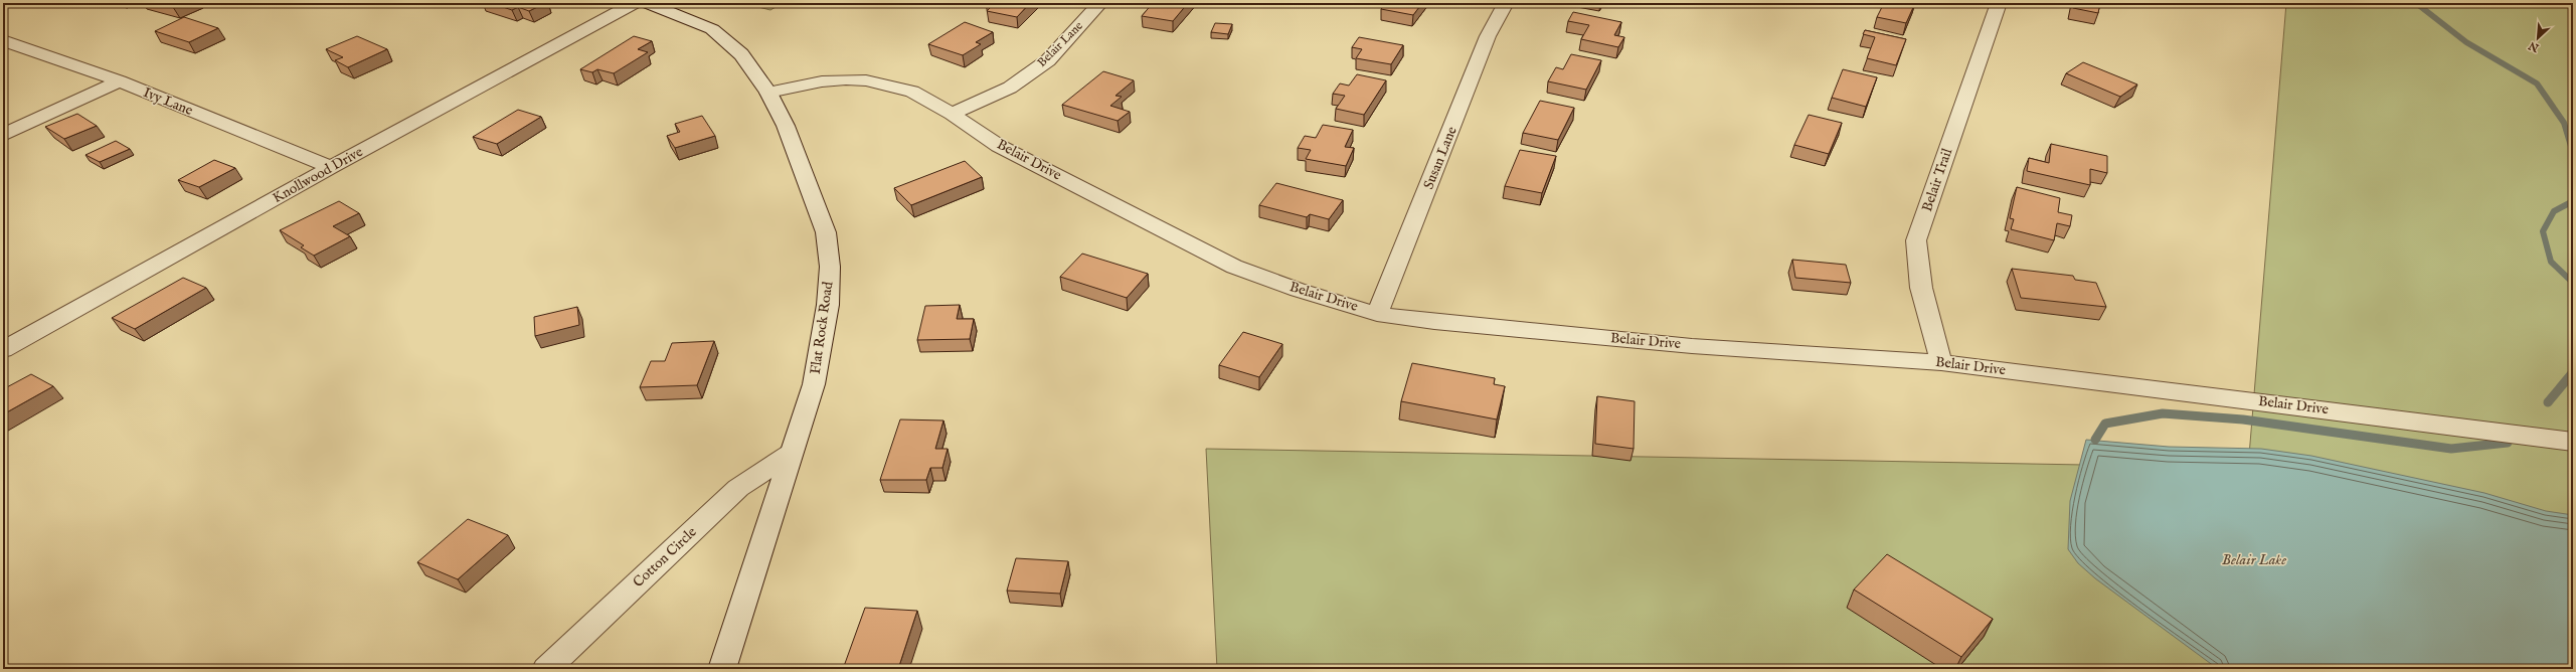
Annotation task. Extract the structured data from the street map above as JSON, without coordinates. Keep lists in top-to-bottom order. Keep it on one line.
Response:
{"streets":{"street":["Belair Lane","Ivy Lane","Susan Lane","Belair Drive","Knollwood Drive","Belair Trail","Flat Rock Road","Cotton Circle"]},"crossings":[["Belair Lane","Belair Drive"],["Ivy Lane","Knollwood Drive"],["Susan Lane","Belair Drive"],["Belair Drive","Belair Trail"],["Belair Drive","Flat Rock Road"],["Flat Rock Road","Cotton Circle"]],"water":["Belair Lake"],"north":"bottom left"}
